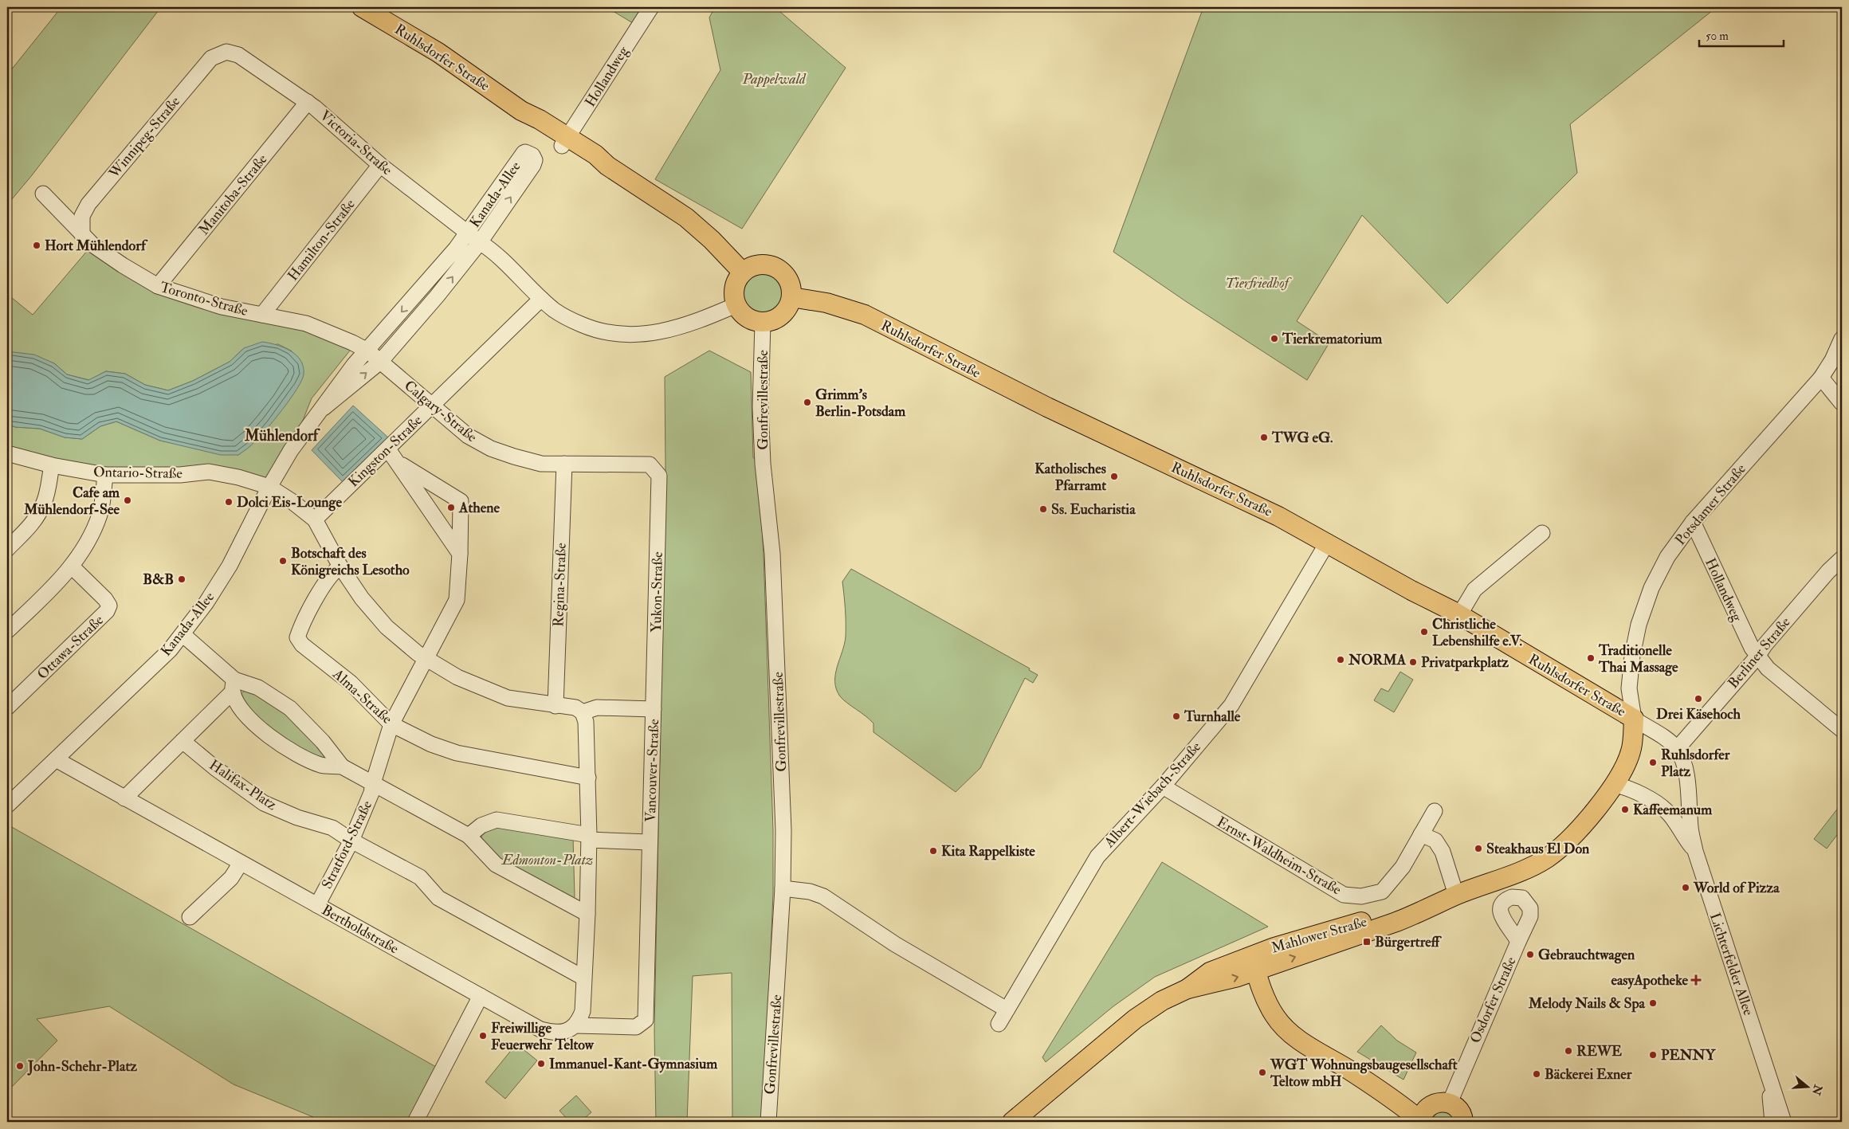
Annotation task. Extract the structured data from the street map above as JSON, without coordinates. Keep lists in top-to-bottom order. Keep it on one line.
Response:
{"streets":{"main road":["Ruhlsdorfer Straße","Mahlower Straße"],"street":["Hollandweg","Winnipeg-Straße","Victoria-Straße","Manitoba-Straße","Kanada-Allee","Hamilton-Straße","Toronto-Straße","Gonfrevillestraße","Calgary-Straße","Kingston-Straße","Ontario-Straße","Potsdamer Straße","Regina-Straße","Yukon-Straße","Ottawa-Straße","Berliner Straße","Alma-Straße","Vancouver-Straße","Halifax-Platz","Albert-Wiebach-Straße","Stratford-Straße","Ernst-Waldheim-Straße","Bertholdstraße","Lichterfelder Allee","Osdorfer Straße"]},"crossings":[["Ruhlsdorfer Straße","Hollandweg"],["Ruhlsdorfer Straße","Victoria-Straße"],["Ruhlsdorfer Straße","Gonfrevillestraße"],["Ruhlsdorfer Straße","Potsdamer Straße"],["Ruhlsdorfer Straße","Albert-Wiebach-Straße"],["Ruhlsdorfer Straße","Mahlower Straße"],["Hollandweg","Potsdamer Straße"],["Hollandweg","Berliner Straße"],["Winnipeg-Straße","Victoria-Straße"],["Winnipeg-Straße","Toronto-Straße"],["Victoria-Straße","Manitoba-Straße"],["Victoria-Straße","Kanada-Allee"],["Victoria-Straße","Hamilton-Straße"],["Victoria-Straße","Gonfrevillestraße"],["Victoria-Straße","Kingston-Straße"],["Manitoba-Straße","Toronto-Straße"],["Kanada-Allee","Toronto-Straße"],["Kanada-Allee","Calgary-Straße"],["Kanada-Allee","Ontario-Straße"],["Kanada-Allee","Bertholdstraße"],["Hamilton-Straße","Toronto-Straße"],["Toronto-Straße","Calgary-Straße"],["Calgary-Straße","Kingston-Straße"],["Calgary-Straße","Regina-Straße"],["Calgary-Straße","Yukon-Straße"],["Potsdamer Straße","Mahlower Straße"],["Yukon-Straße","Vancouver-Straße"],["Alma-Straße","Stratford-Straße"],["Vancouver-Straße","Bertholdstraße"],["Halifax-Platz","Stratford-Straße"],["Albert-Wiebach-Straße","Ernst-Waldheim-Straße"],["Stratford-Straße","Bertholdstraße"]],"districts":["Mühlendorf"],"parks":["Pappelwald","Tierfriedhof","Edmonton-Platz"],"places":{"other":["Hort Mühlendorf","Tierkrematorium","Grimm's Berlin-Potsdam","TWG eG.","Katholisches Pfarramt","Cafe am Mühlendorf-See","Dolci Eis-Lounge","Athene","Ss. Eucharistia","Botschaft des Königreichs Lesotho","B&B","Christliche Lebenshilfe e.V.","Traditionelle Thai Massage","NORMA","Privatparkplatz","Drei Käsehoch","Turnhalle","Ruhlsdorfer Platz","Kaffeemanum","Steakhaus El Don","Kita Rappelkiste","World of Pizza","Gebrauchtwagen","Melody Nails & Spa","Freiwillige Feuerwehr Teltow","REWE","PENNY","Immanuel-Kant-Gymnasium","John-Schehr-Platz","WGT Wohnungsbaugesellschaft Teltow mbH","Bäckerei Exner"],"transit":["Bürgertreff"],"health":["easyApotheke"]},"scale_bar":"50 m","north":"right"}
